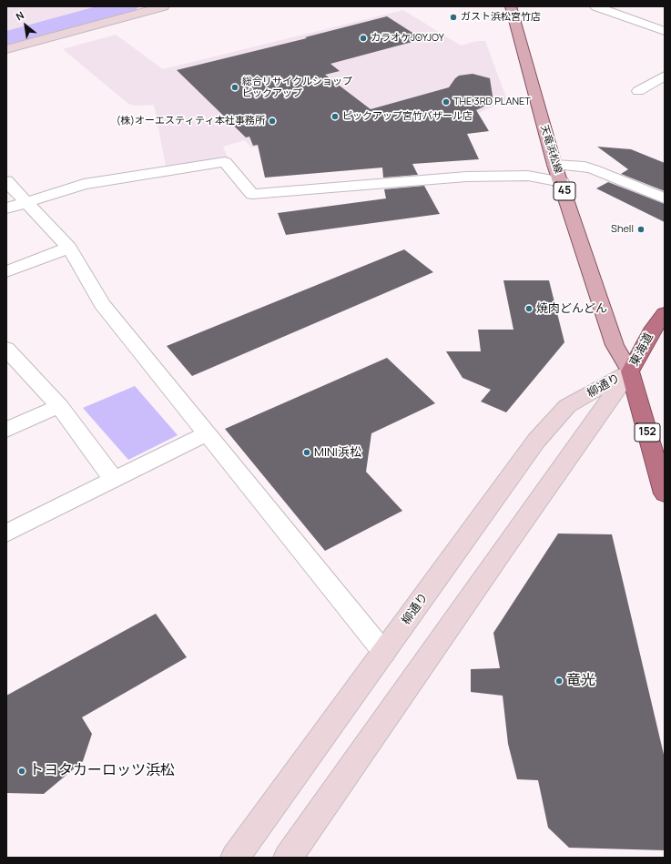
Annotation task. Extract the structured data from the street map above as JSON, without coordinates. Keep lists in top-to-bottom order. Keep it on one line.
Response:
{"streets":{"highway":["東海道","152"],"main road":["天竜浜松線","45"],"street":["柳通り"]},"crossings":[["天竜浜松線","東海道"],["天竜浜松線","柳通り"],["東海道","柳通り"]],"places":["ガスト浜松宮竹店","カラオケJOYJOY","総合リサイクルショップ ピックアップ","THE 3RD PLANET","ピックアップ宮竹バザール店","(株)オーエスティティ本社事務所","Shell","焼肉どんどん","MINI浜松","竜光","トヨタカーロッツ浜松"],"north":"top left"}
